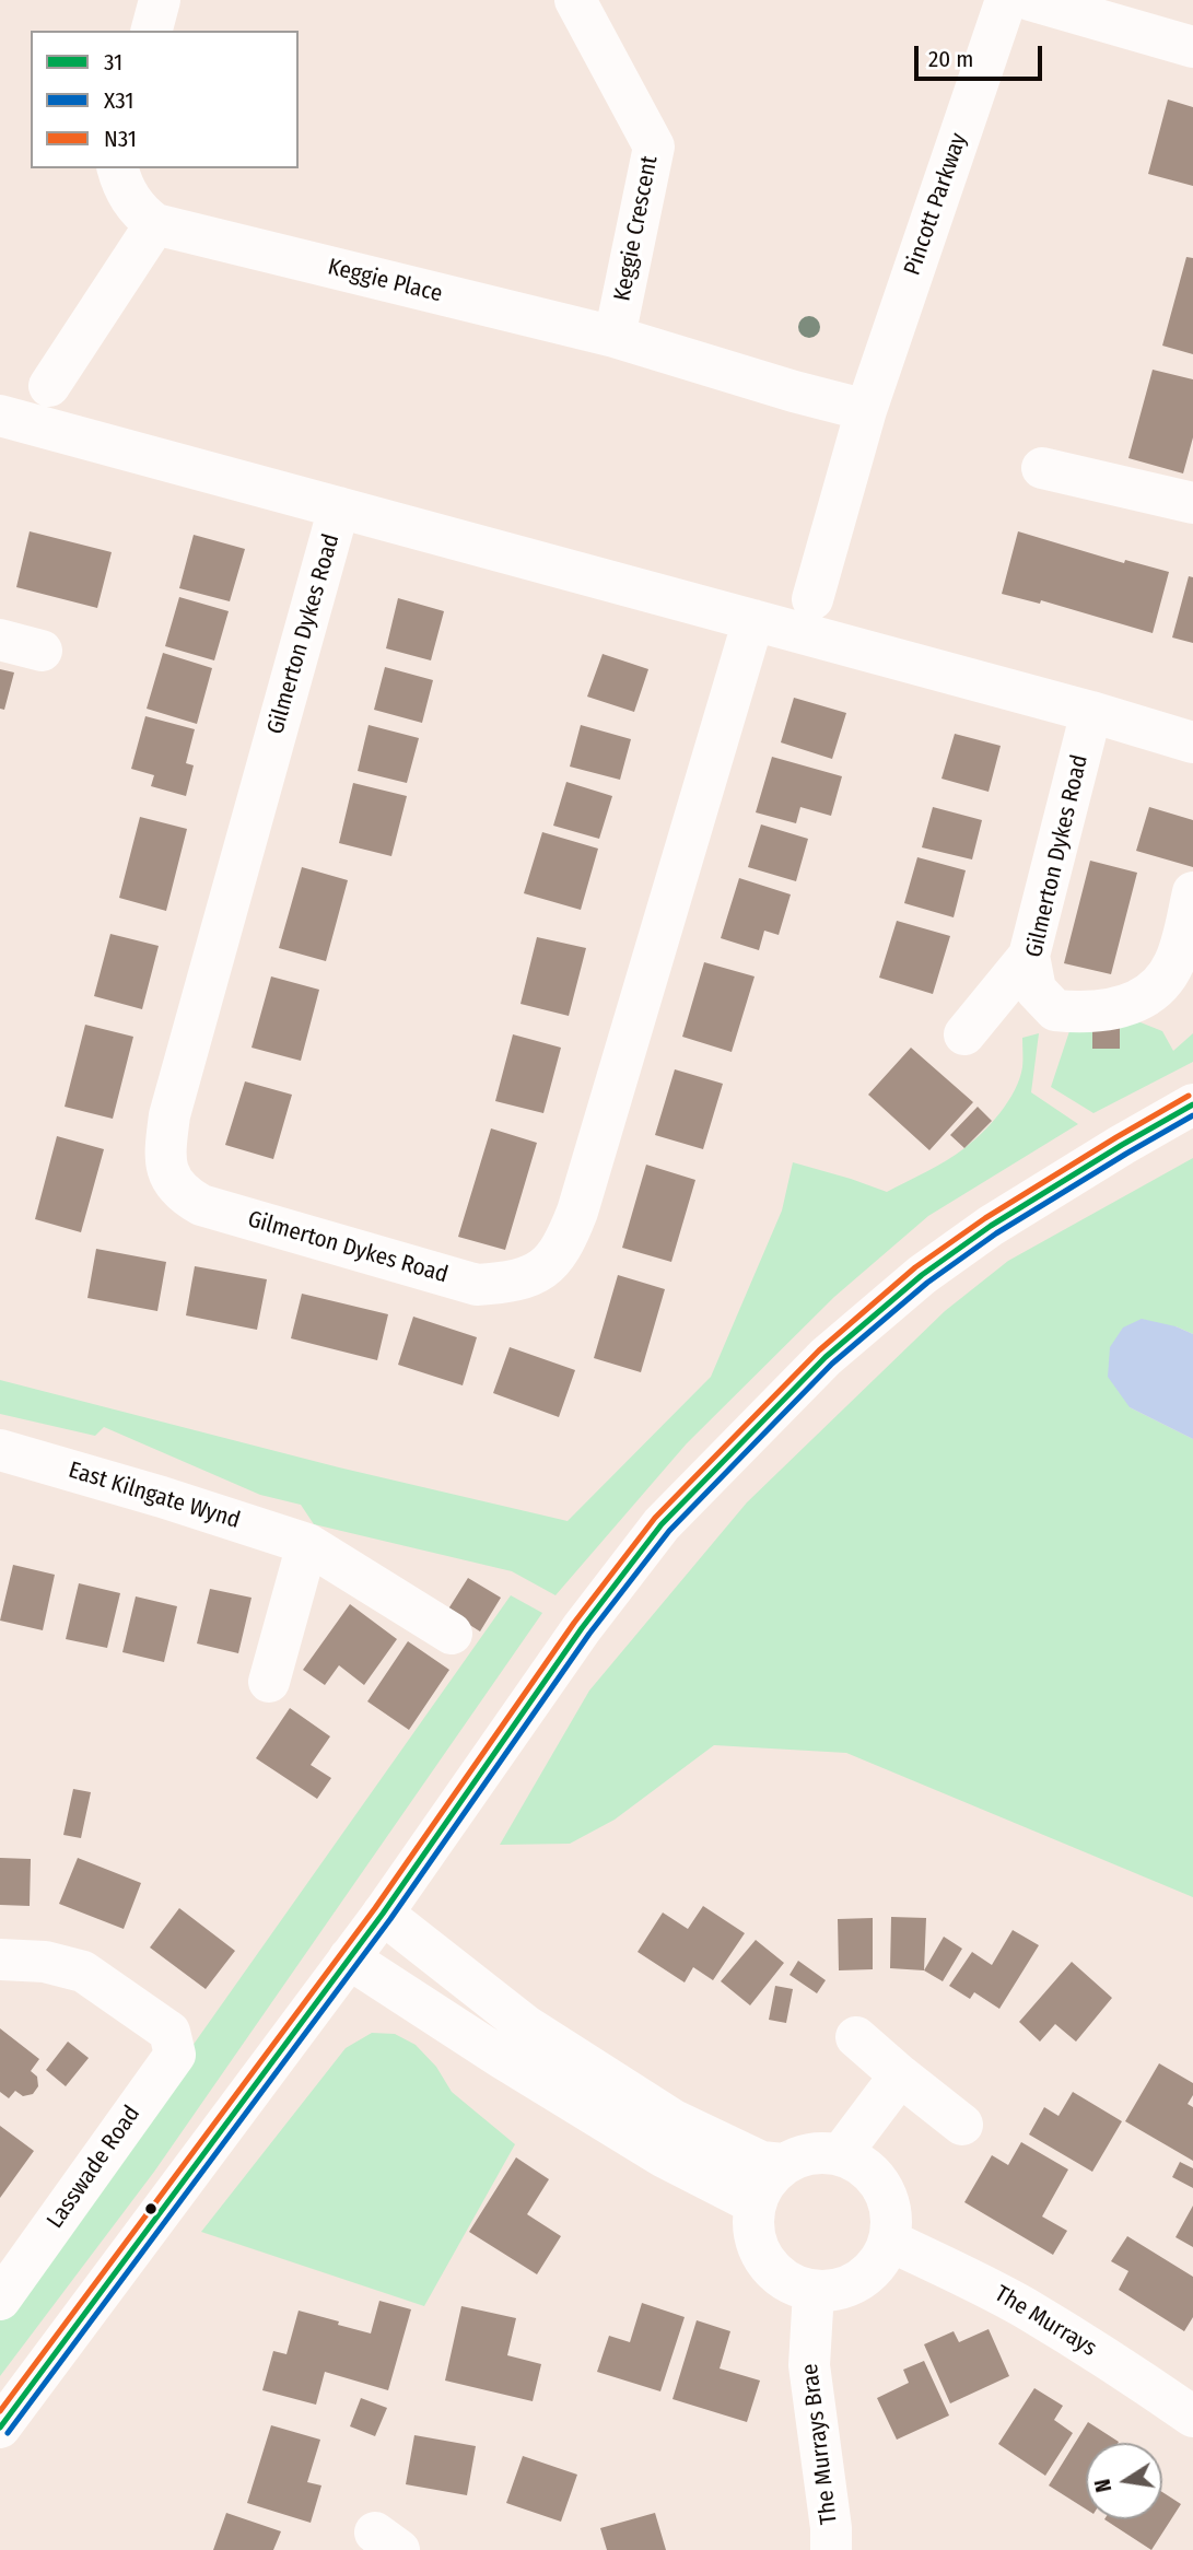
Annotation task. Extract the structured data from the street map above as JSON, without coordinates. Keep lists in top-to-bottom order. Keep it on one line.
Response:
{"streets":{"street":["Pincott Parkway","Keggie Crescent","Keggie Place","Gilmerton Dykes Road","East Kilngate Wynd","Lasswade Road","The Murrays","The Murrays Brae"]},"crossings":[["Keggie Crescent","Keggie Place"],["The Murrays","The Murrays Brae"]],"lines":["transit line N31","transit line 31","transit line X31"],"legend":["31","X31","N31"],"scale_bar":"20 m","north":"left"}
